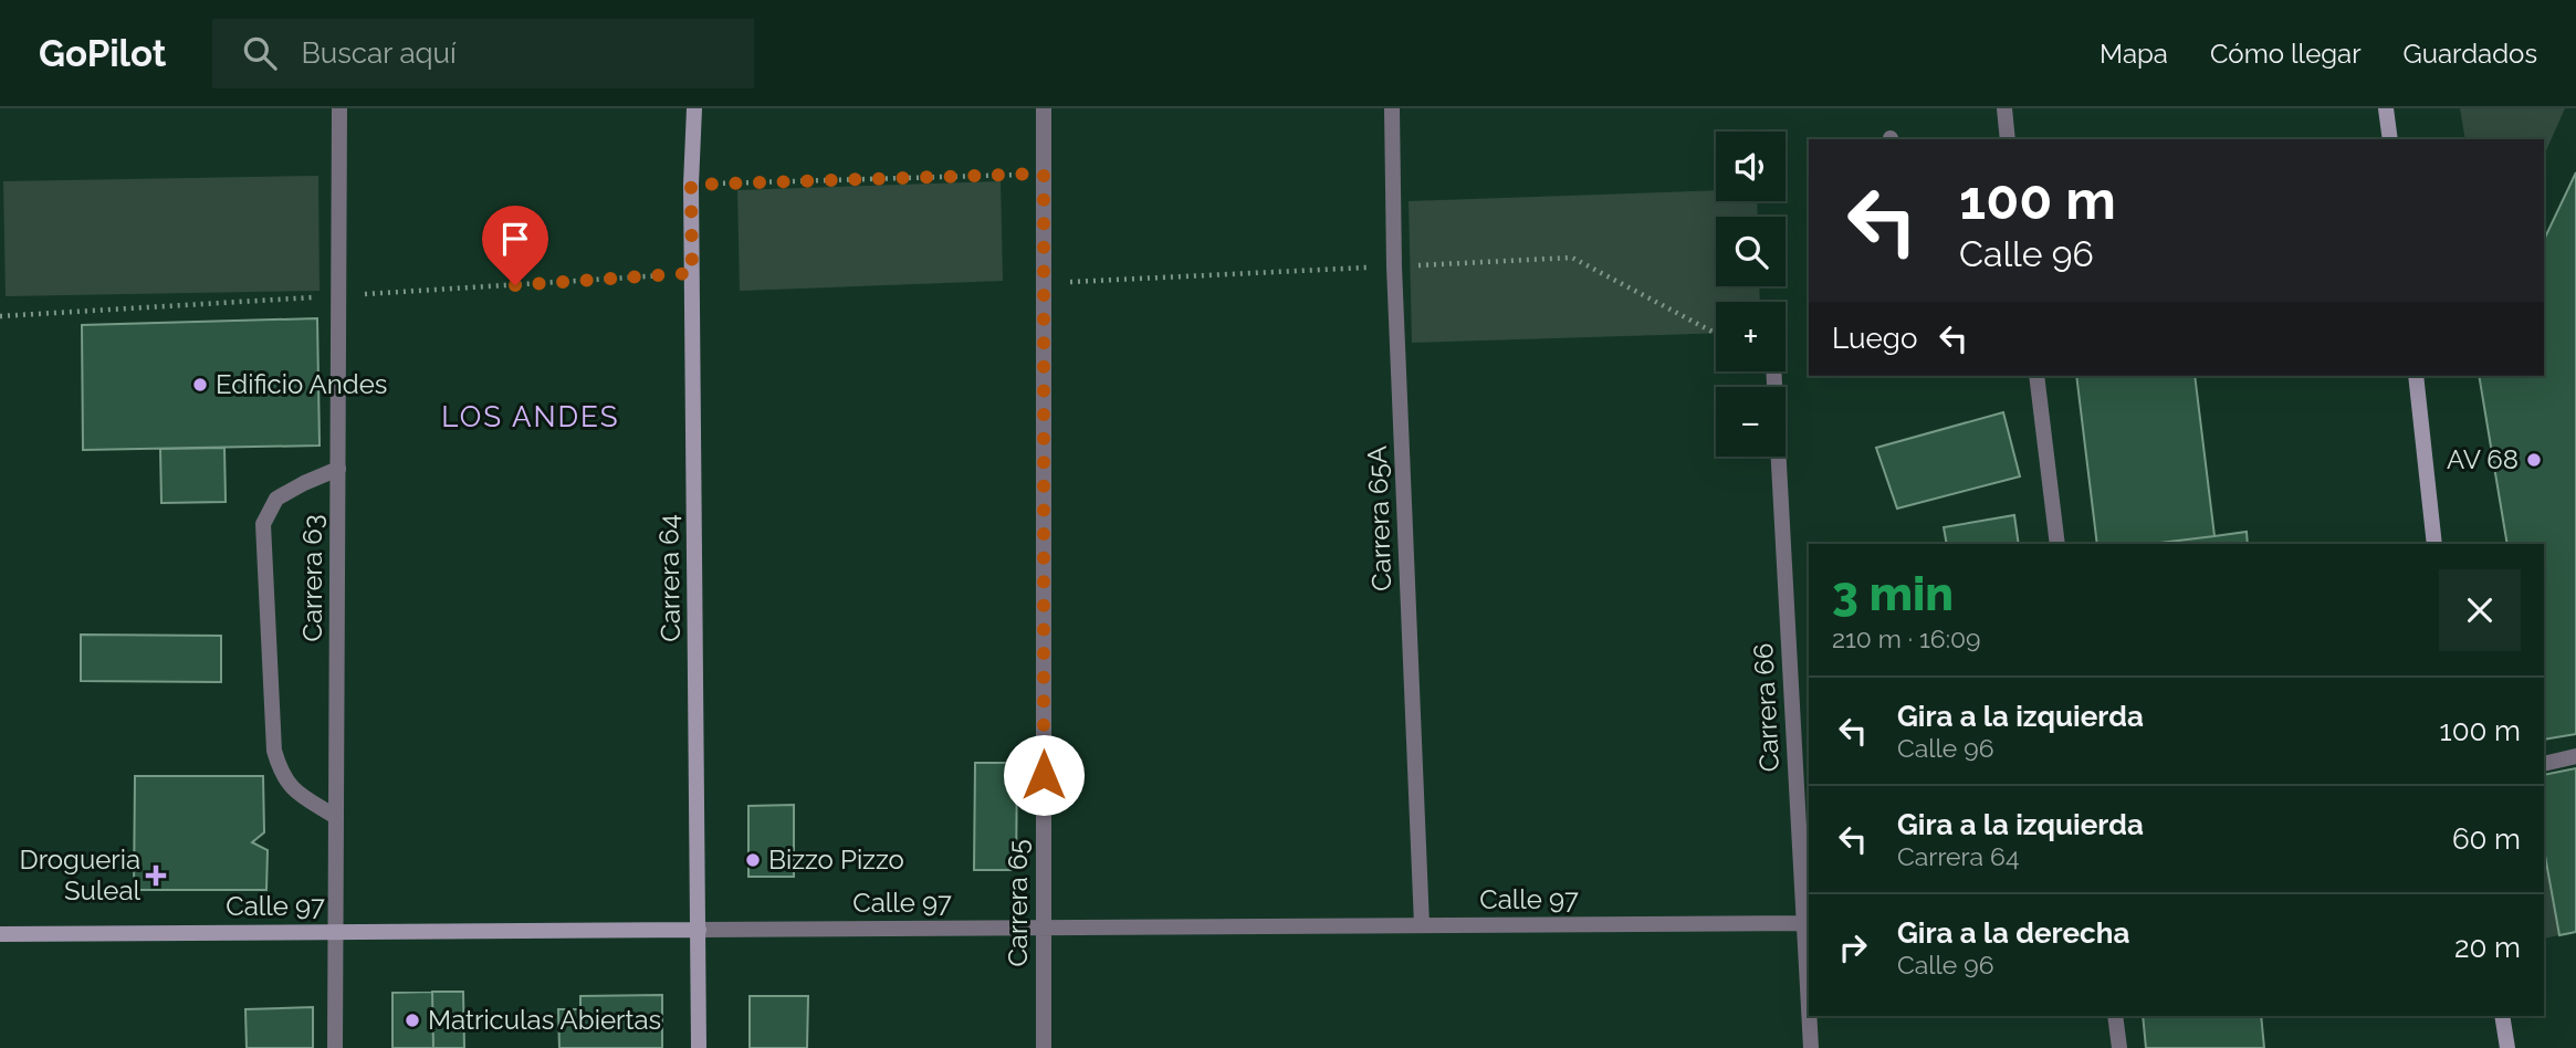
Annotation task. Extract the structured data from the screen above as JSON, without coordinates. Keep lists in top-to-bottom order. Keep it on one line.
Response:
{"streets":{"street":["Carrera 65A","Carrera 63","Carrera 64","Carrera 66","Calle 97","Carrera 65"]},"crossings":[["Carrera 65A","Calle 97"],["Carrera 63","Calle 97"],["Carrera 64","Calle 97"],["Carrera 66","Calle 97"],["Calle 97","Carrera 65"]],"districts":["LOS ANDES"],"places":{"other":["Edificio Andes","AV 68","Bizzo Pizzo","Matriculas Abiertas"],"health":["Drogueria Suleal"]},"page":{"header":"GoPilot","search":"Buscar aquí","nav":["Mapa","Cómo llegar","Guardados"],"map_buttons":["+","−"],"turn":["100 m","Calle 96"],"then":"Luego","heading":["3 min","210 m · 16:09"],"list":[{"name":"Gira a la izquierda","note":"Calle 96","value":"100 m"},{"name":"Gira a la izquierda","note":"Carrera 64","value":"60 m"},{"name":"Gira a la derecha","note":"Calle 96","value":"20 m"}]}}
